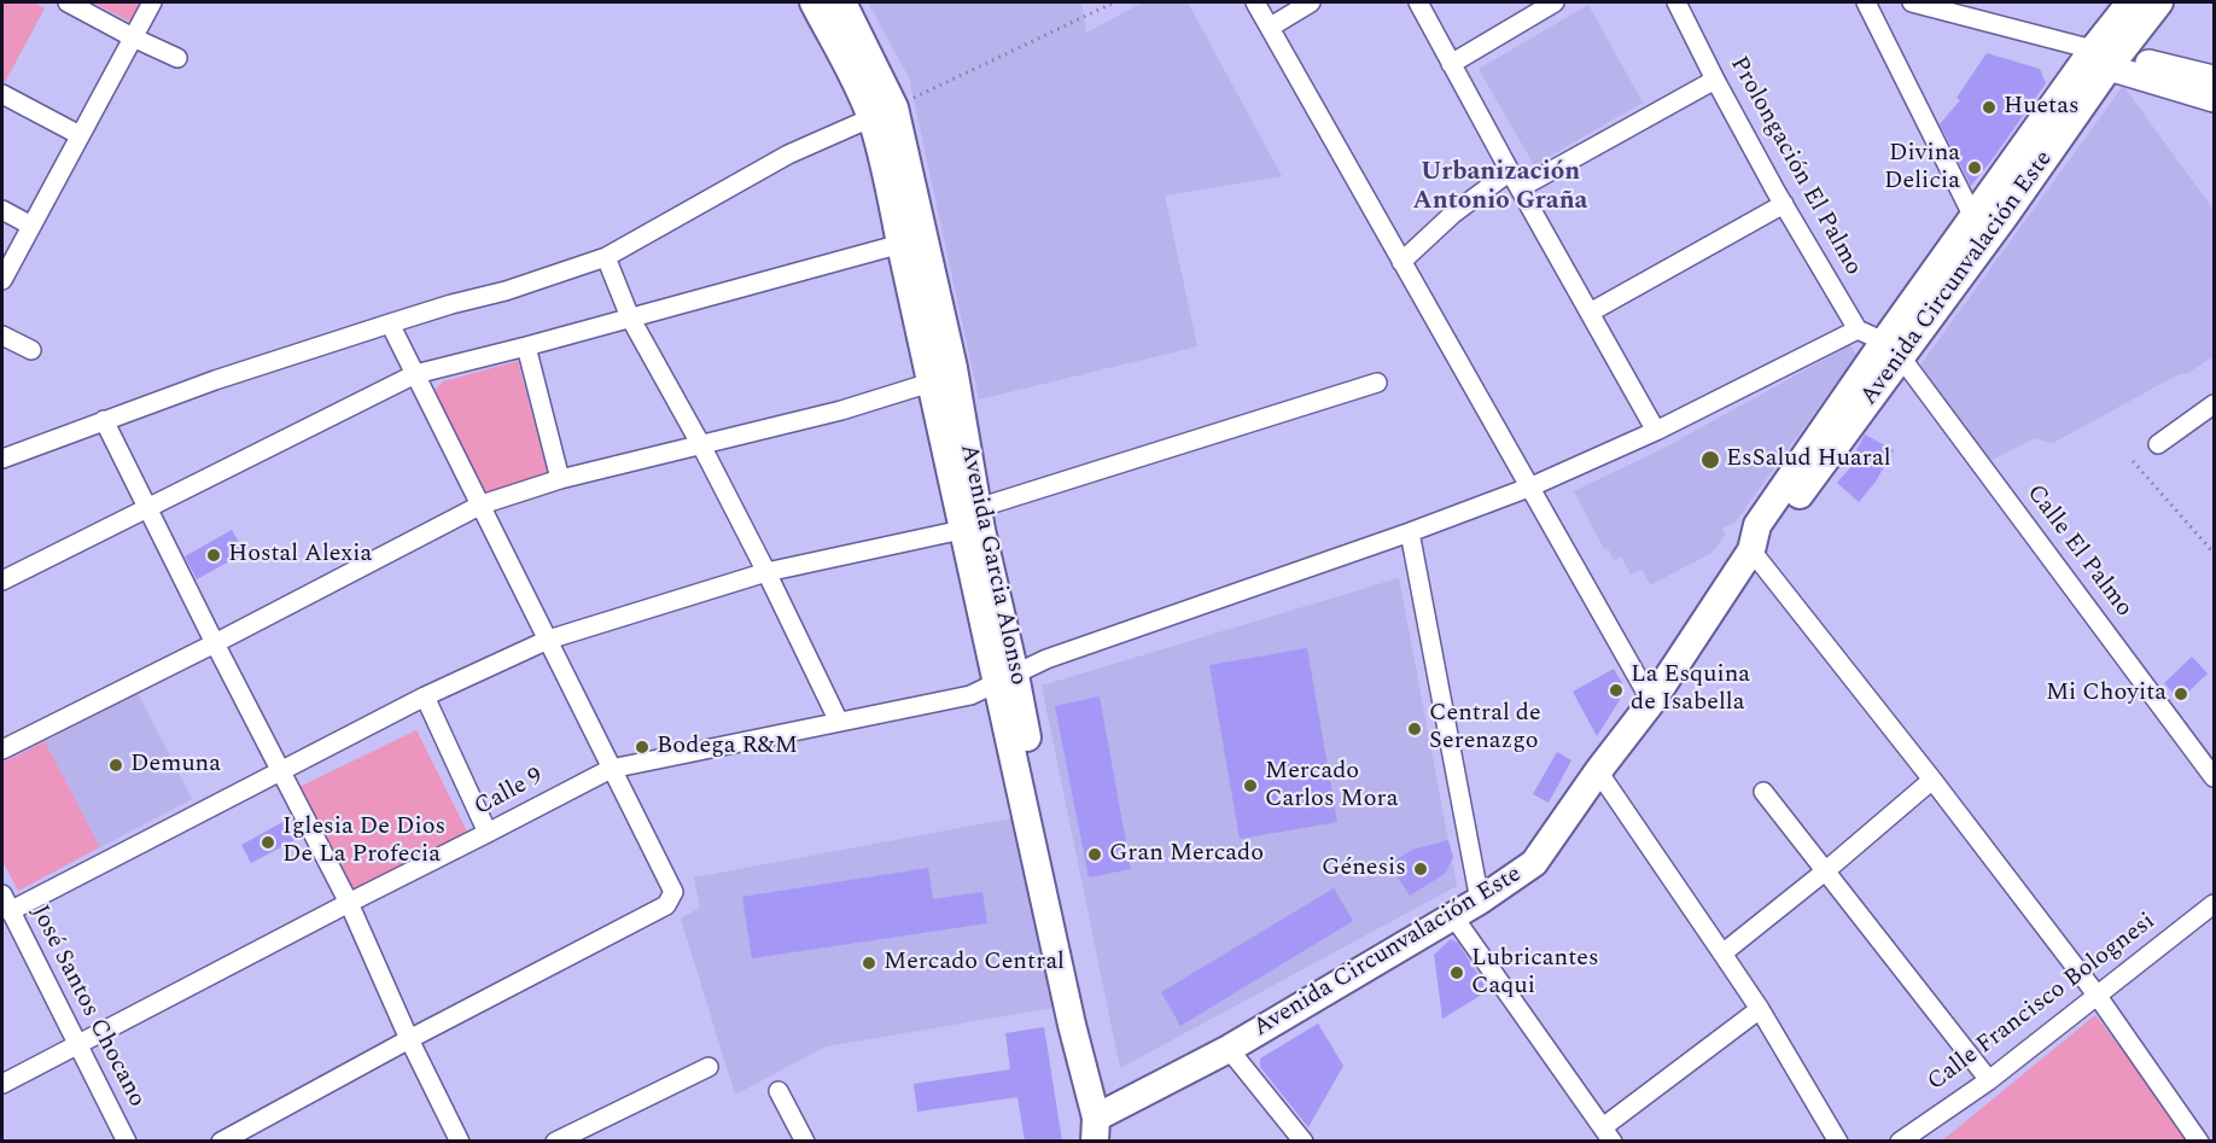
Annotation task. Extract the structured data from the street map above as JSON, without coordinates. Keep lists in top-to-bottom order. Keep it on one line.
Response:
{"streets":{"main road":["Avenida Circunvalación Este","Avenida Garcia Alonso"],"street":["Prolongación El Palmo","Calle El Palmo","Calle 9","Calle Francisco Bolognesi","José Santos Chocano"]},"crossings":[["Prolongación El Palmo","Calle 9"],["Avenida Circunvalación Este","Calle El Palmo"],["Avenida Circunvalación Este","Avenida Garcia Alonso"],["Avenida Garcia Alonso","Calle 9"],["Calle 9","José Santos Chocano"]],"districts":["Urbanización Antonio Graña"],"places":["Huetas","Divina Delicia","EsSalud Huaral","Hostal Alexia","La Esquina de Isabella","Mi Choyita","Central de Serenazgo","Bodega R&M","Demuna","Mercado Carlos Mora","Iglesia De Dios De La Profecia","Gran Mercado","Génesis","Mercado Central","Lubricantes Caqui"]}
